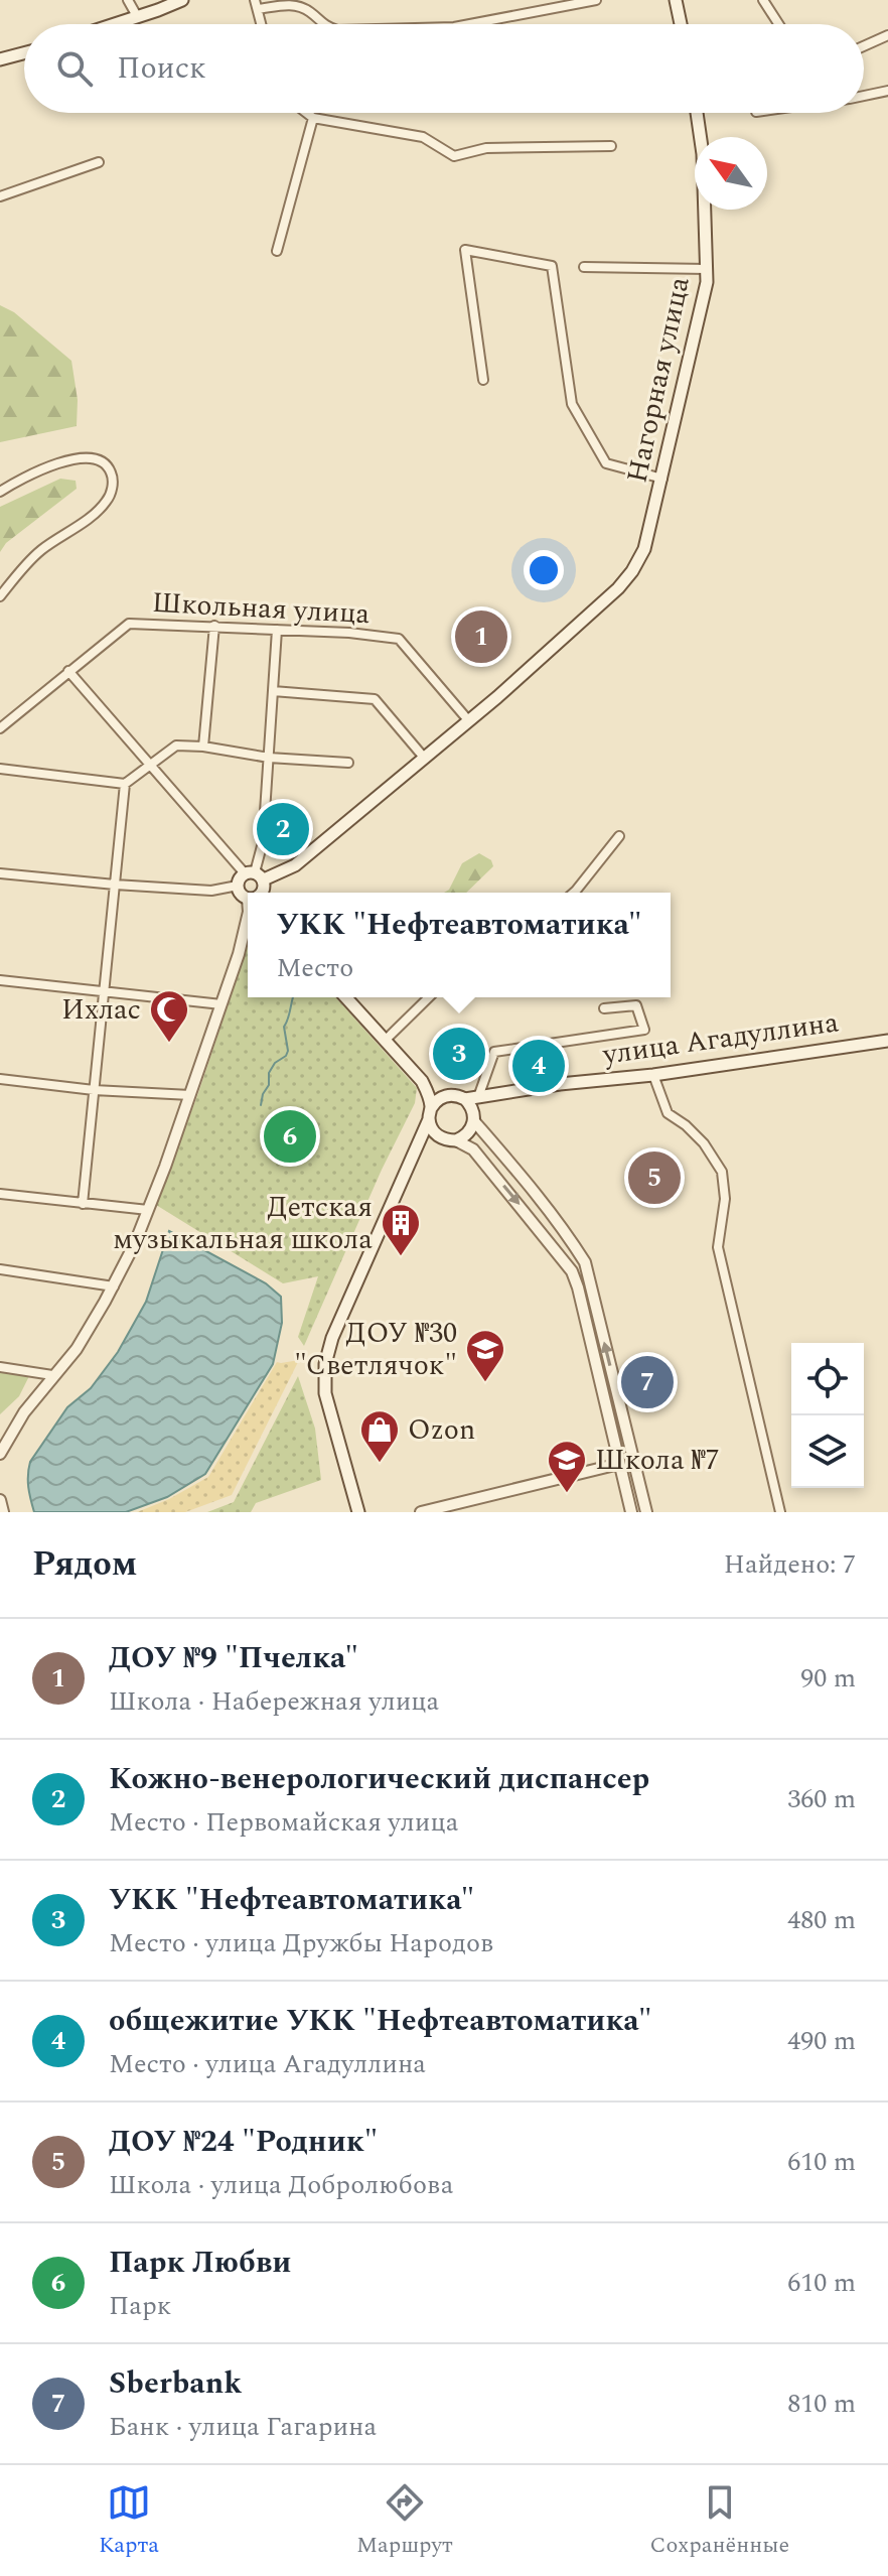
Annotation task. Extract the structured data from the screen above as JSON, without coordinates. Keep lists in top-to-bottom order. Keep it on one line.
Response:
{"streets":{"main road":["Нагорная улица","улица Агадуллина"],"street":["Школьная улица"]},"crossings":[["Нагорная улица","Школьная улица"]],"places":{"mosque":["Ихлас"],"building":["Детская музыкальная школа"],"school or university":["ДОУ №30 \"Светлячок\"","Школа №7"],"shop":["Ozon"]},"north":"top left","page":{"search":"Поиск","pins":["1","2","3","4","6","5","7"],"popup":["УКК \"Нефтеавтоматика\"","Место"],"heading":["Рядом","Найдено: 7"],"list":[{"mark":"1","name":"ДОУ №9 \"Пчелка\"","note":"Школа · Набережная улица","value":"90 m"},{"mark":"2","name":"Кожно-венерологический диспансер","note":"Место · Первомайская улица","value":"360 m"},{"mark":"3","name":"УКК \"Нефтеавтоматика\"","note":"Место · улица Дружбы Народов","value":"480 m"},{"mark":"4","name":"общежитие УКК \"Нефтеавтоматика\"","note":"Место · улица Агадуллина","value":"490 m"},{"mark":"5","name":"ДОУ №24 \"Родник\"","note":"Школа · улица Добролюбова","value":"610 m"},{"mark":"6","name":"Парк Любви","note":"Парк","value":"610 m"},{"mark":"7","name":"Sberbank","note":"Банк · улица Гагарина","value":"810 m"}],"nav":["Карта","Маршрут","Сохранённые"]}}
